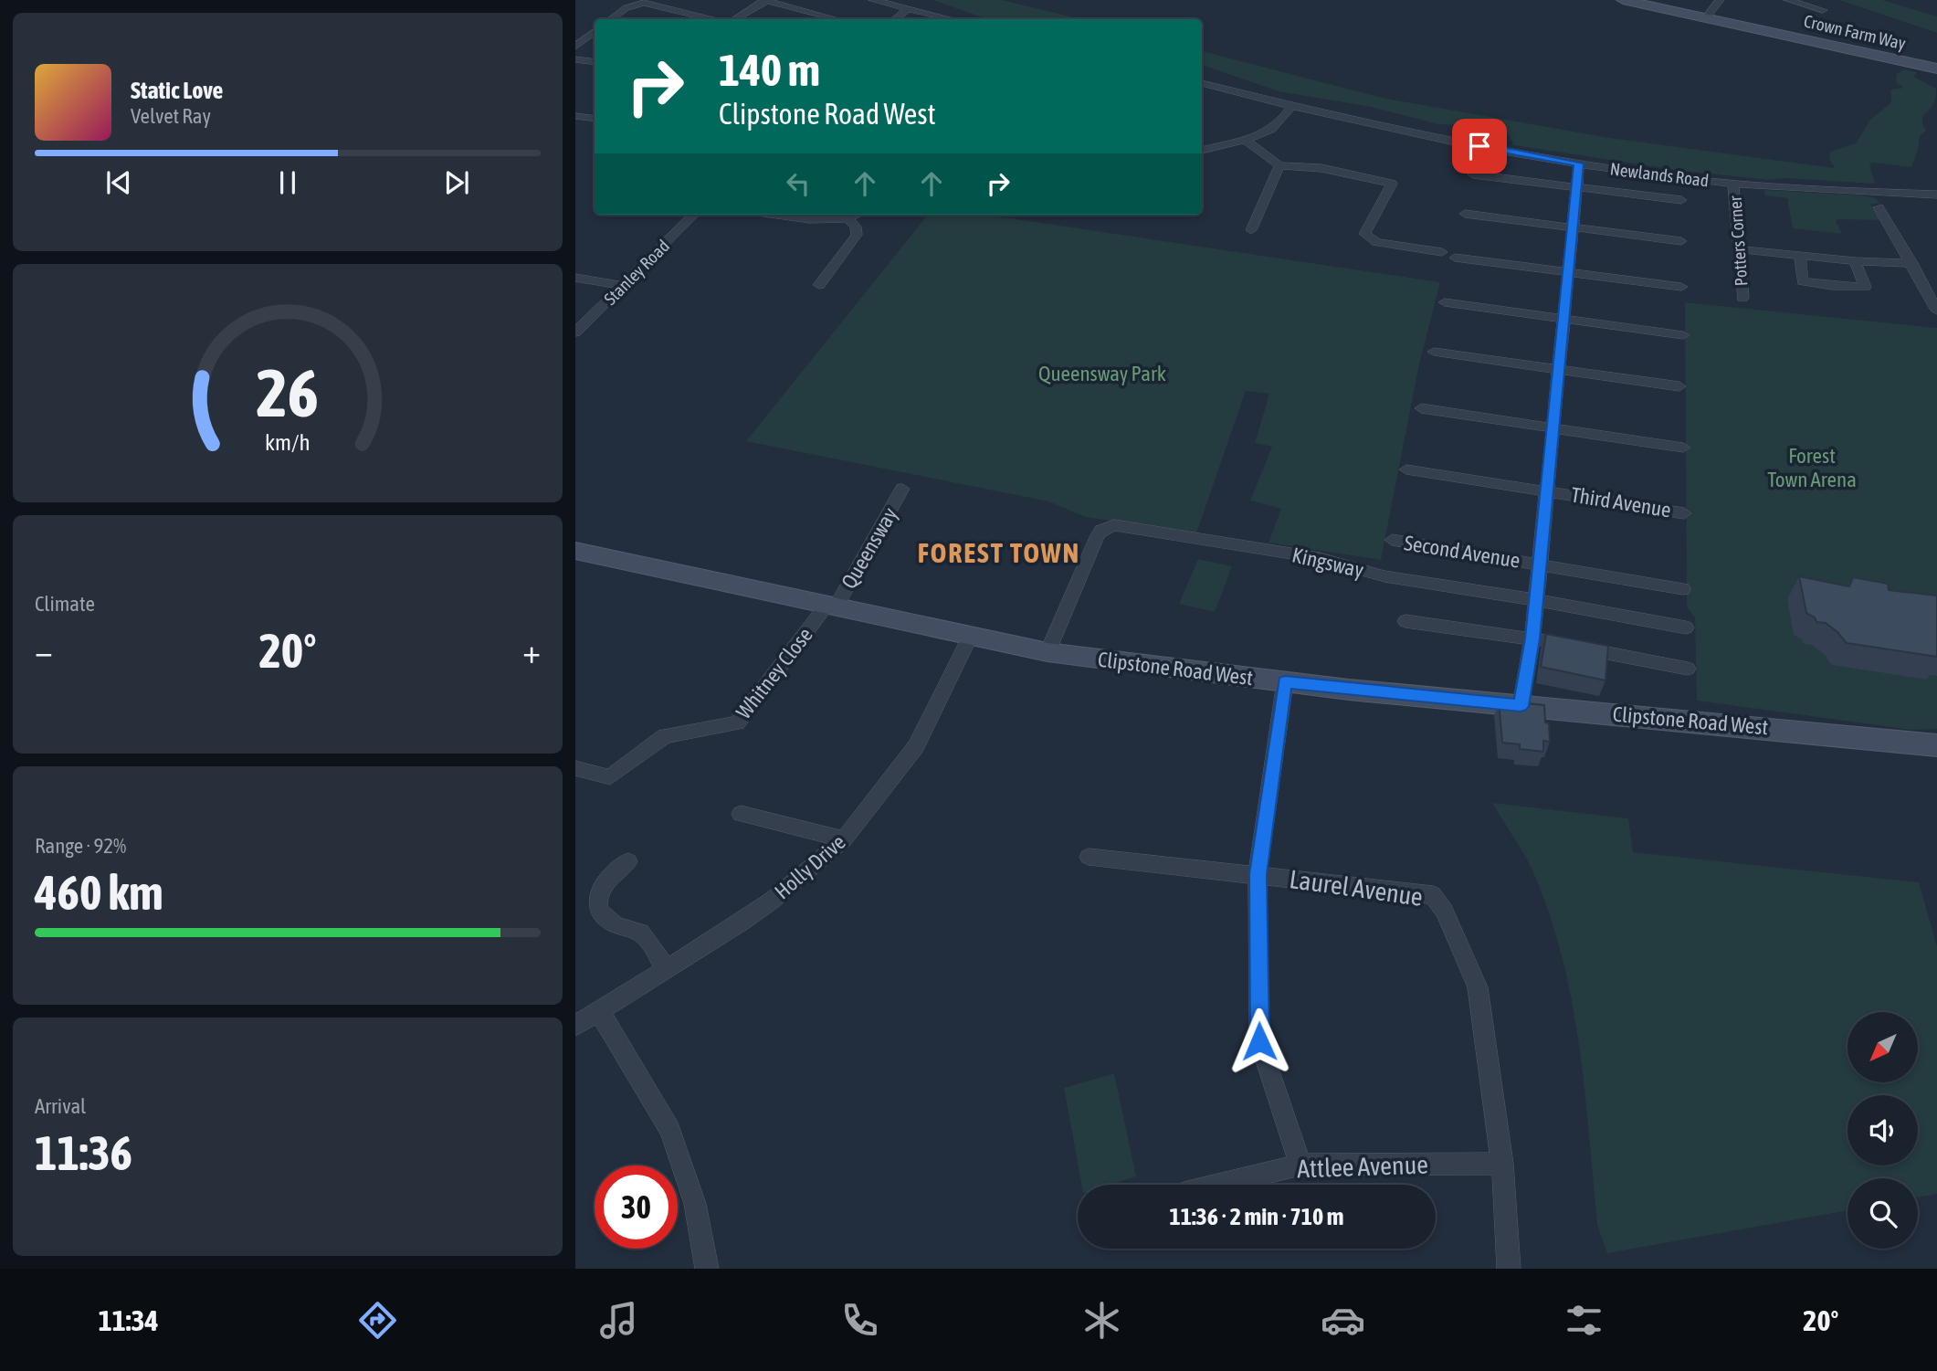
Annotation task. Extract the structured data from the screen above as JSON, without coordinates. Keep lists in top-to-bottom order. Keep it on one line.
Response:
{"streets":{"main road":["Crown Farm Way","Clipstone Road West"],"street":["Newlands Road","Potters Corner","Stanley Road","Third Avenue","Queensway","Second Avenue","Kingsway","Whitney Close","Holly Drive","Laurel Avenue","Attlee Avenue"]},"crossings":[["Newlands Road","Potters Corner"],["Queensway","Clipstone Road West"],["Queensway","Whitney Close"],["Kingsway","Clipstone Road West"],["Clipstone Road West","Whitney Close"],["Clipstone Road West","Holly Drive"],["Laurel Avenue","Attlee Avenue"]],"districts":["FOREST TOWN"],"parks":["Queensway Park","Forest Town Arena"],"north":"bottom left","page":{"turn":["140 m","Clipstone Road West"],"song":["Static Love","Velvet Ray"],"tile":["Climate",["Range · 92%","460 km"],["Arrival","11:36"]],"heat":["−","20°","+"],"limit":"30","trip":"11:36 · 2 min · 710 m","tabs":["11:34","20°"],"gauge":["26","km/h"]}}
